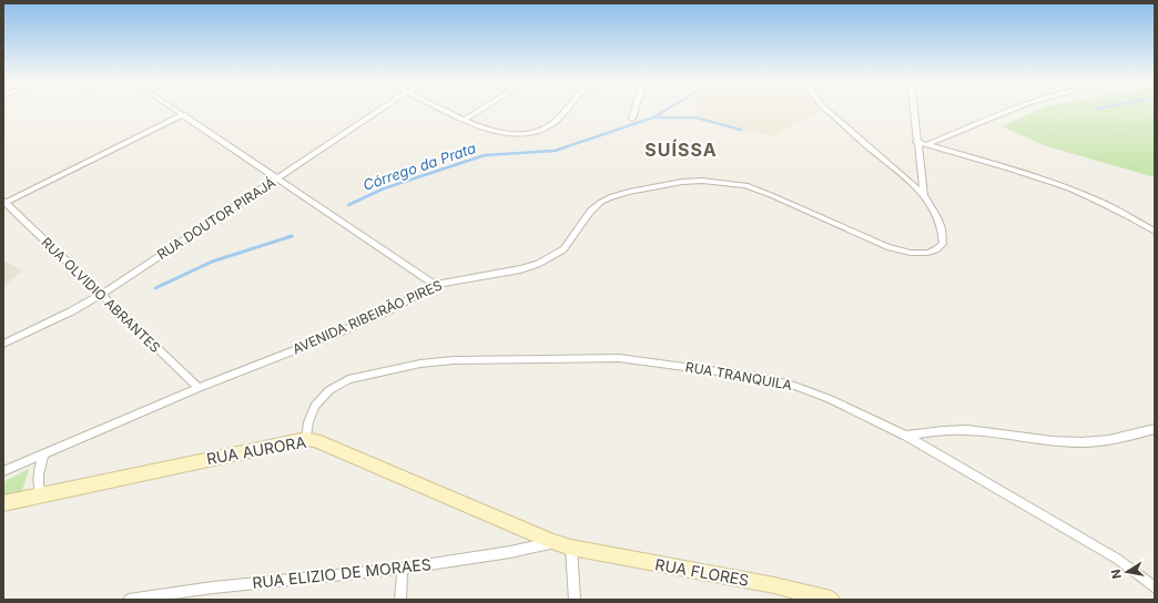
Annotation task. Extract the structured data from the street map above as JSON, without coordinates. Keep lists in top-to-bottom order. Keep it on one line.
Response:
{"streets":{"street":["RUA DOUTOR PIRAJÁ","RUA OLVIDIO ABRANTES","AVENIDA RIBEIRÃO PIRES","RUA TRANQUILA","RUA AURORA","RUA FLORES","RUA ELIZIO DE MORAES"]},"crossings":[["RUA DOUTOR PIRAJÁ","RUA OLVIDIO ABRANTES"],["RUA OLVIDIO ABRANTES","AVENIDA RIBEIRÃO PIRES"],["RUA TRANQUILA","RUA AURORA"],["RUA AURORA","RUA FLORES"],["RUA AURORA","RUA ELIZIO DE MORAES"]],"districts":["SUÍSSA"],"water":["Córrego da Prata"],"north":"left"}
